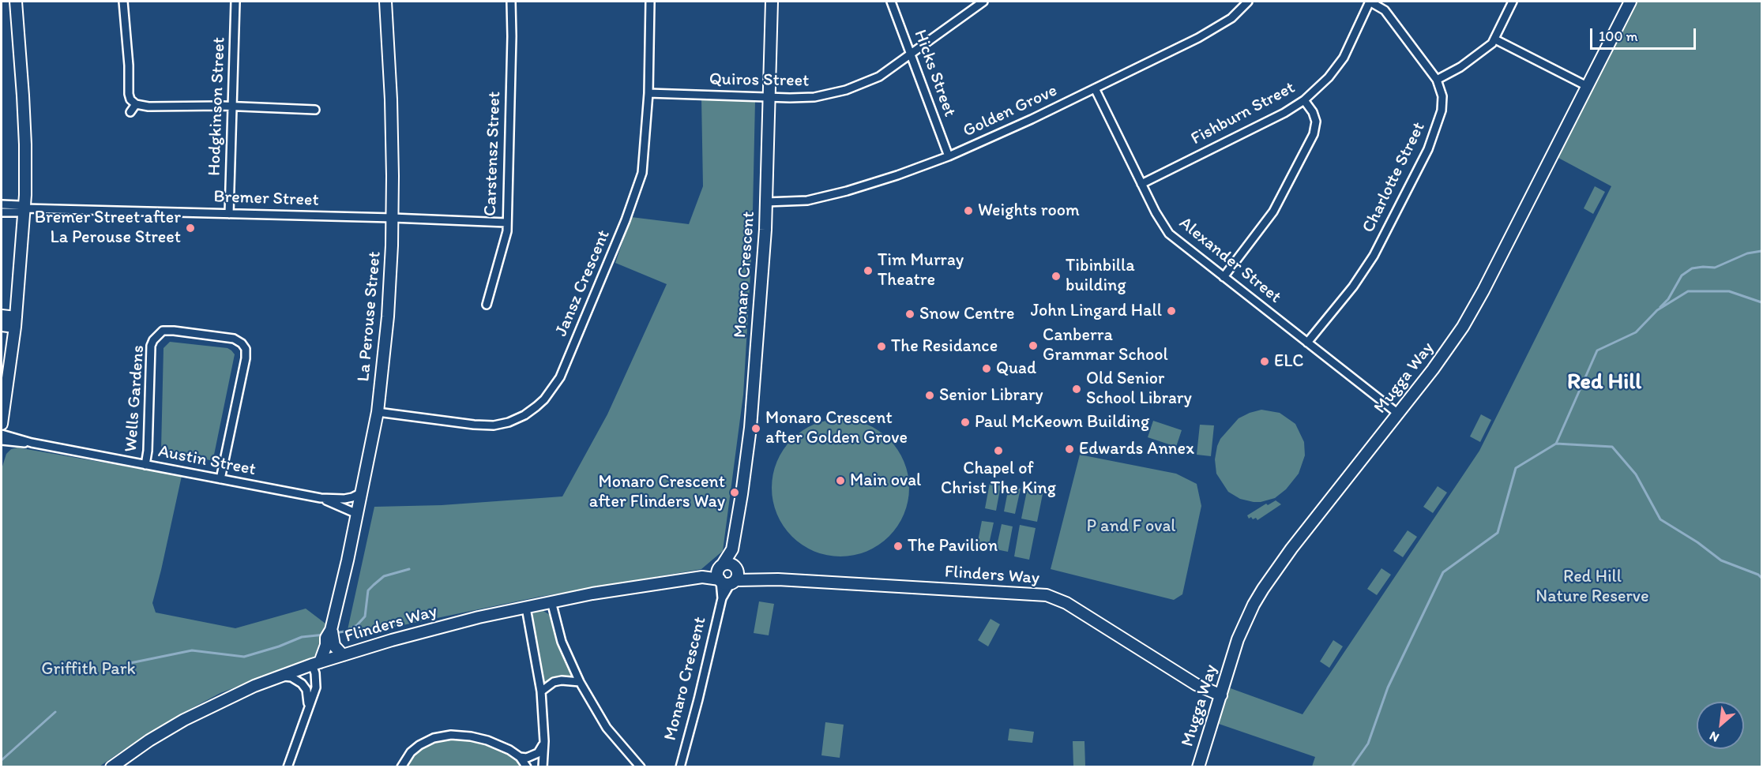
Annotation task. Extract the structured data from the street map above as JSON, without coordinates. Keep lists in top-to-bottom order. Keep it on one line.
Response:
{"streets":{"street":["Hicks Street","Quiros Street","Hodgkinson Street","Golden Grove","Fishburn Street","Carstensz Street","Charlotte Street","Bremer Street","Alexander Street","Monaro Crescent","Jansz Crescent","La Perouse Street","Mugga Way","Wells Gardens","Austin Street","Flinders Way"]},"crossings":[["Hicks Street","Quiros Street"],["Hicks Street","Golden Grove"],["Quiros Street","Monaro Crescent"],["Quiros Street","Jansz Crescent"],["Hodgkinson Street","Bremer Street"],["Golden Grove","Alexander Street"],["Golden Grove","Monaro Crescent"],["Fishburn Street","Charlotte Street"],["Fishburn Street","Alexander Street"],["Carstensz Street","Bremer Street"],["Charlotte Street","Alexander Street"],["Bremer Street","La Perouse Street"],["Alexander Street","Mugga Way"],["Monaro Crescent","Flinders Way"],["Jansz Crescent","La Perouse Street"],["La Perouse Street","Austin Street"],["La Perouse Street","Flinders Way"],["Mugga Way","Flinders Way"],["Wells Gardens","Austin Street"]],"districts":["Red Hill"],"parks":["P and F oval","Red Hill Nature Reserve","Griffith Park"],"places":["Weights room","Bremer Street after La Perouse Street","Tim Murray Theatre","Tibinbilla building","John Lingard Hall","Snow Centre","Canberra Grammar School","The Residance","ELC","Quad","Old Senior School Library","Senior Library","Paul McKeown Building","Monaro Crescent after Golden Grove","Edwards Annex","Chapel of Christ The King","Main oval","Monaro Crescent after Flinders Way","The Pavilion"],"scale_bar":"100 m","north":"bottom left"}
